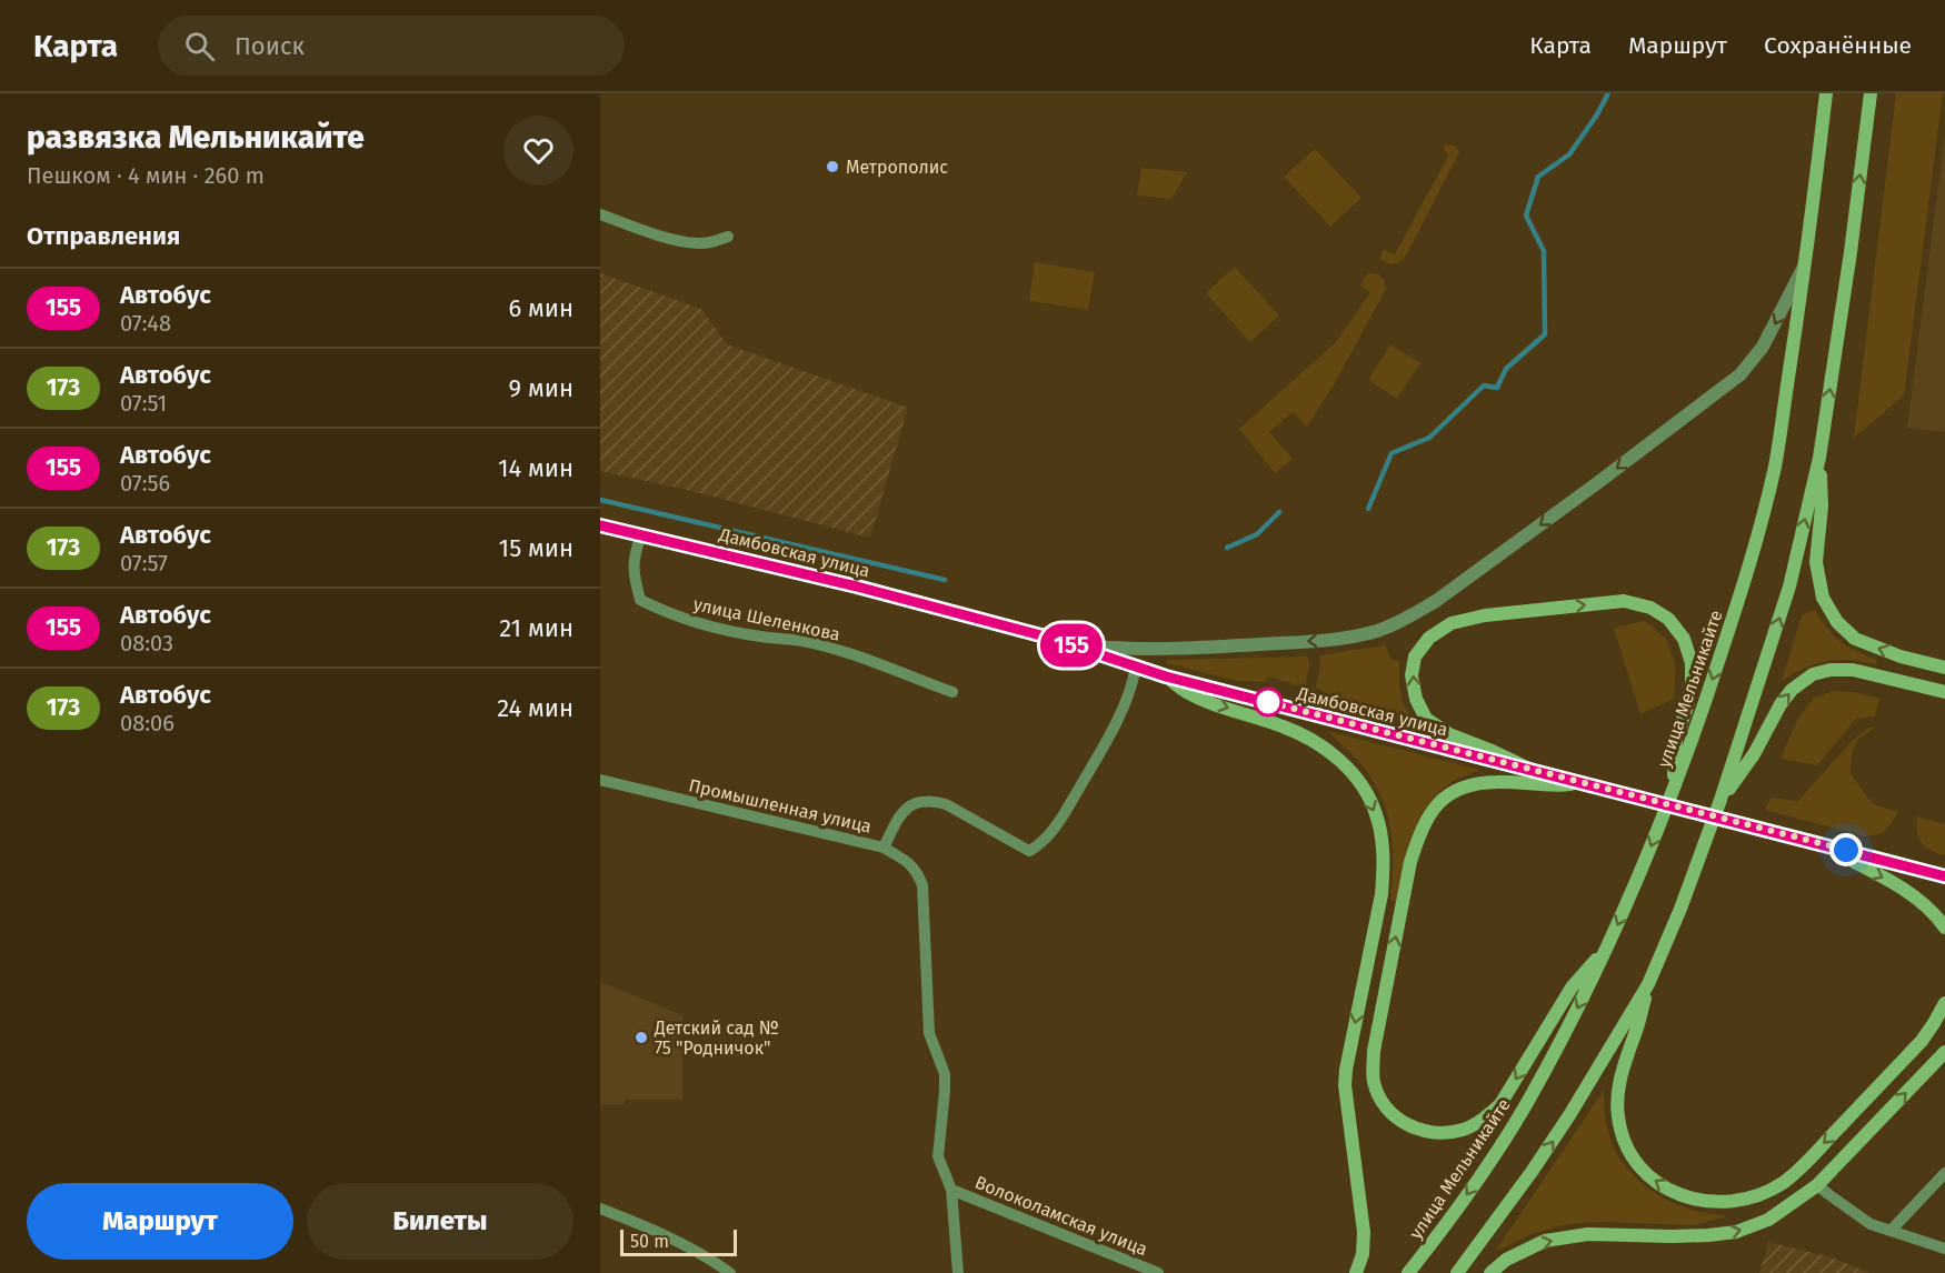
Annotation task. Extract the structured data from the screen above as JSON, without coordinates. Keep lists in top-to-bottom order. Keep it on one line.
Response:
{"streets":{"main road":["Дамбовская улица","улица Мельникайте"],"street":["улица Шеленкова","Промышленная улица","Волоколамская улица"]},"crossings":[["Дамбовская улица","улица Шеленкова"],["Дамбовская улица","Промышленная улица"]],"places":["Метрополис","Детский сад № 75 \"Родничок\""],"lines":["bus line 155"],"scale_bar":"50 m","page":{"header":"Карта","search":"Поиск","nav":["Карта","Маршрут","Сохранённые"],"heading":[["развязка Мельникайте","Пешком · 4 мин · 260 m"],"Отправления"],"on_map":"155","list":[{"mark":"155","name":"Автобус","note":"07:48","value":"6 мин"},{"mark":"173","name":"Автобус","note":"07:51","value":"9 мин"},{"mark":"155","name":"Автобус","note":"07:56","value":"14 мин"},{"mark":"173","name":"Автобус","note":"07:57","value":"15 мин"},{"mark":"155","name":"Автобус","note":"08:03","value":"21 мин"},{"mark":"173","name":"Автобус","note":"08:06","value":"24 мин"}],"buttons":["Маршрут","Билеты"],"scale":"50 m"}}
